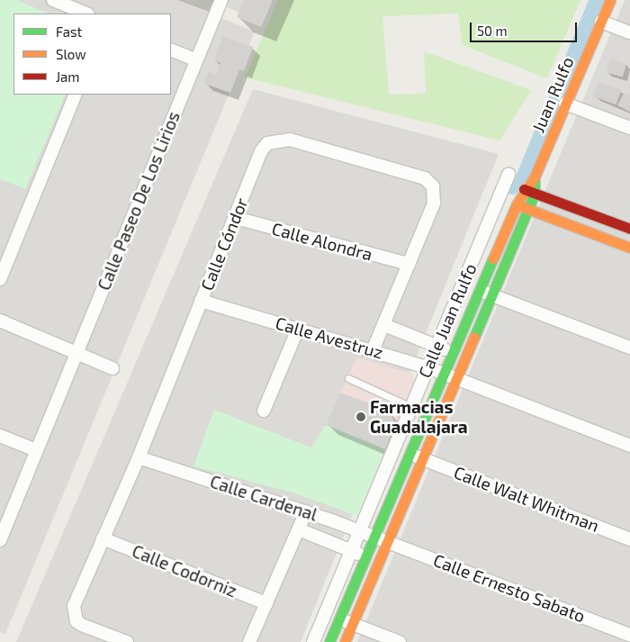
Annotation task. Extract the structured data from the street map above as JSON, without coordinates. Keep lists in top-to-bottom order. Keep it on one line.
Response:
{"streets":{"street":["Juan Rulfo","Calle Paseo De Los Lirios","Calle Alondra","Calle Cóndor","Calle Juan Rulfo","Calle Avestruz","Calle Cardenal","Calle Walt Whitman","Calle Codorniz","Calle Ernesto Sabato"]},"crossings":[["Juan Rulfo","Calle Juan Rulfo"],["Calle Alondra","Calle Cóndor"],["Calle Cóndor","Calle Avestruz"],["Calle Cóndor","Calle Cardenal"],["Calle Cóndor","Calle Codorniz"],["Calle Juan Rulfo","Calle Avestruz"],["Calle Juan Rulfo","Calle Cardenal"],["Calle Juan Rulfo","Calle Walt Whitman"],["Calle Juan Rulfo","Calle Ernesto Sabato"],["Calle Cardenal","Calle Ernesto Sabato"]],"places":["Farmacias Guadalajara"],"legend":["Fast","Slow","Jam"],"scale_bar":"50 m"}
